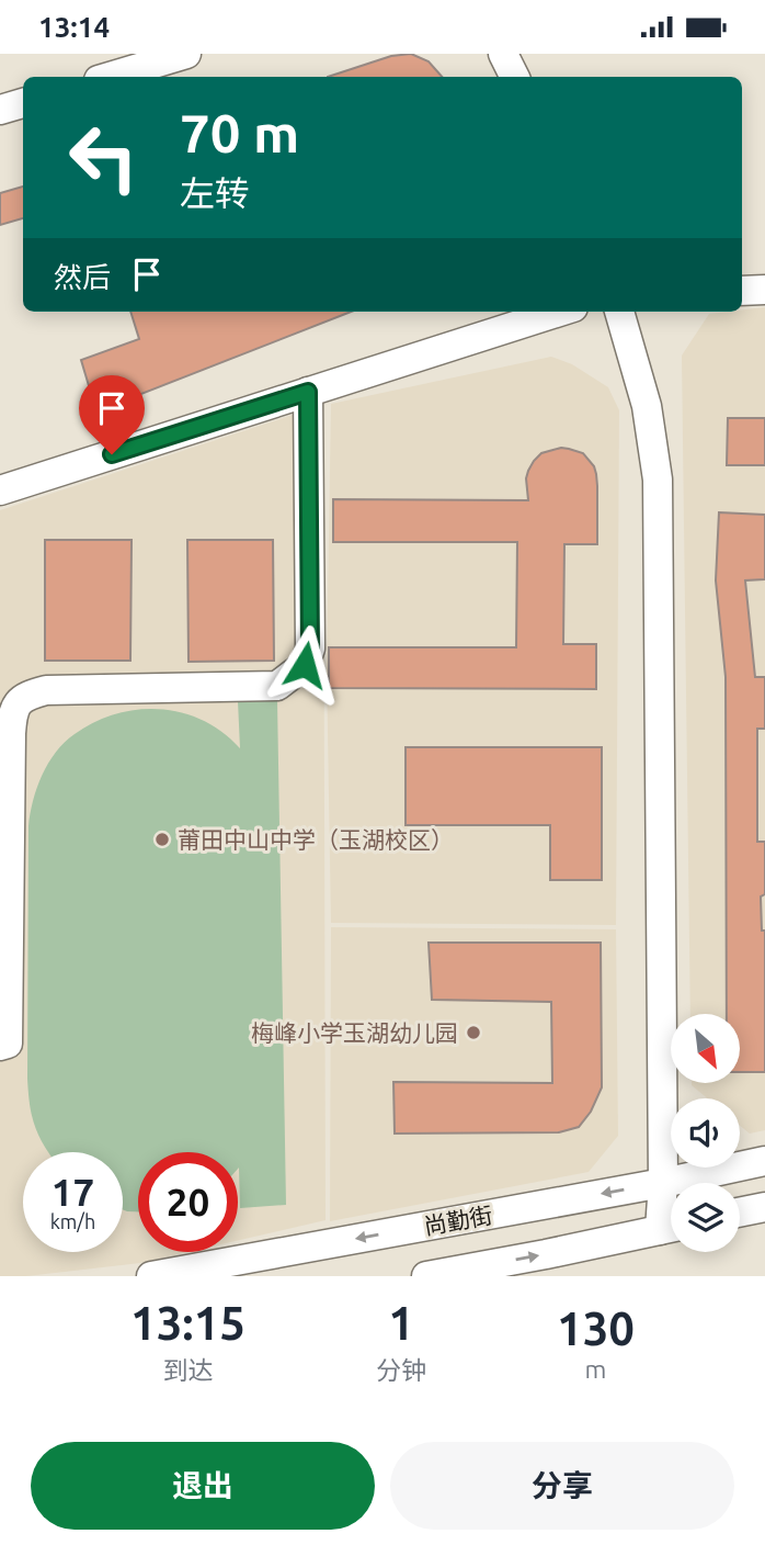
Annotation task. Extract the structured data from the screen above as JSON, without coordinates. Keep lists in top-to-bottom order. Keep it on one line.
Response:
{"streets":{"street":["尚勤街"]},"places":["莆田中山中学（玉湖校区）","梅峰小学玉湖幼儿园"],"north":"bottom right","page":{"status":"13:14","turn":["70 m","左转"],"then":"然后","speed":"17 km/h","limit":"20","eta":["13:15","到达","1","分钟","130","m"],"buttons":["退出","分享"]}}
